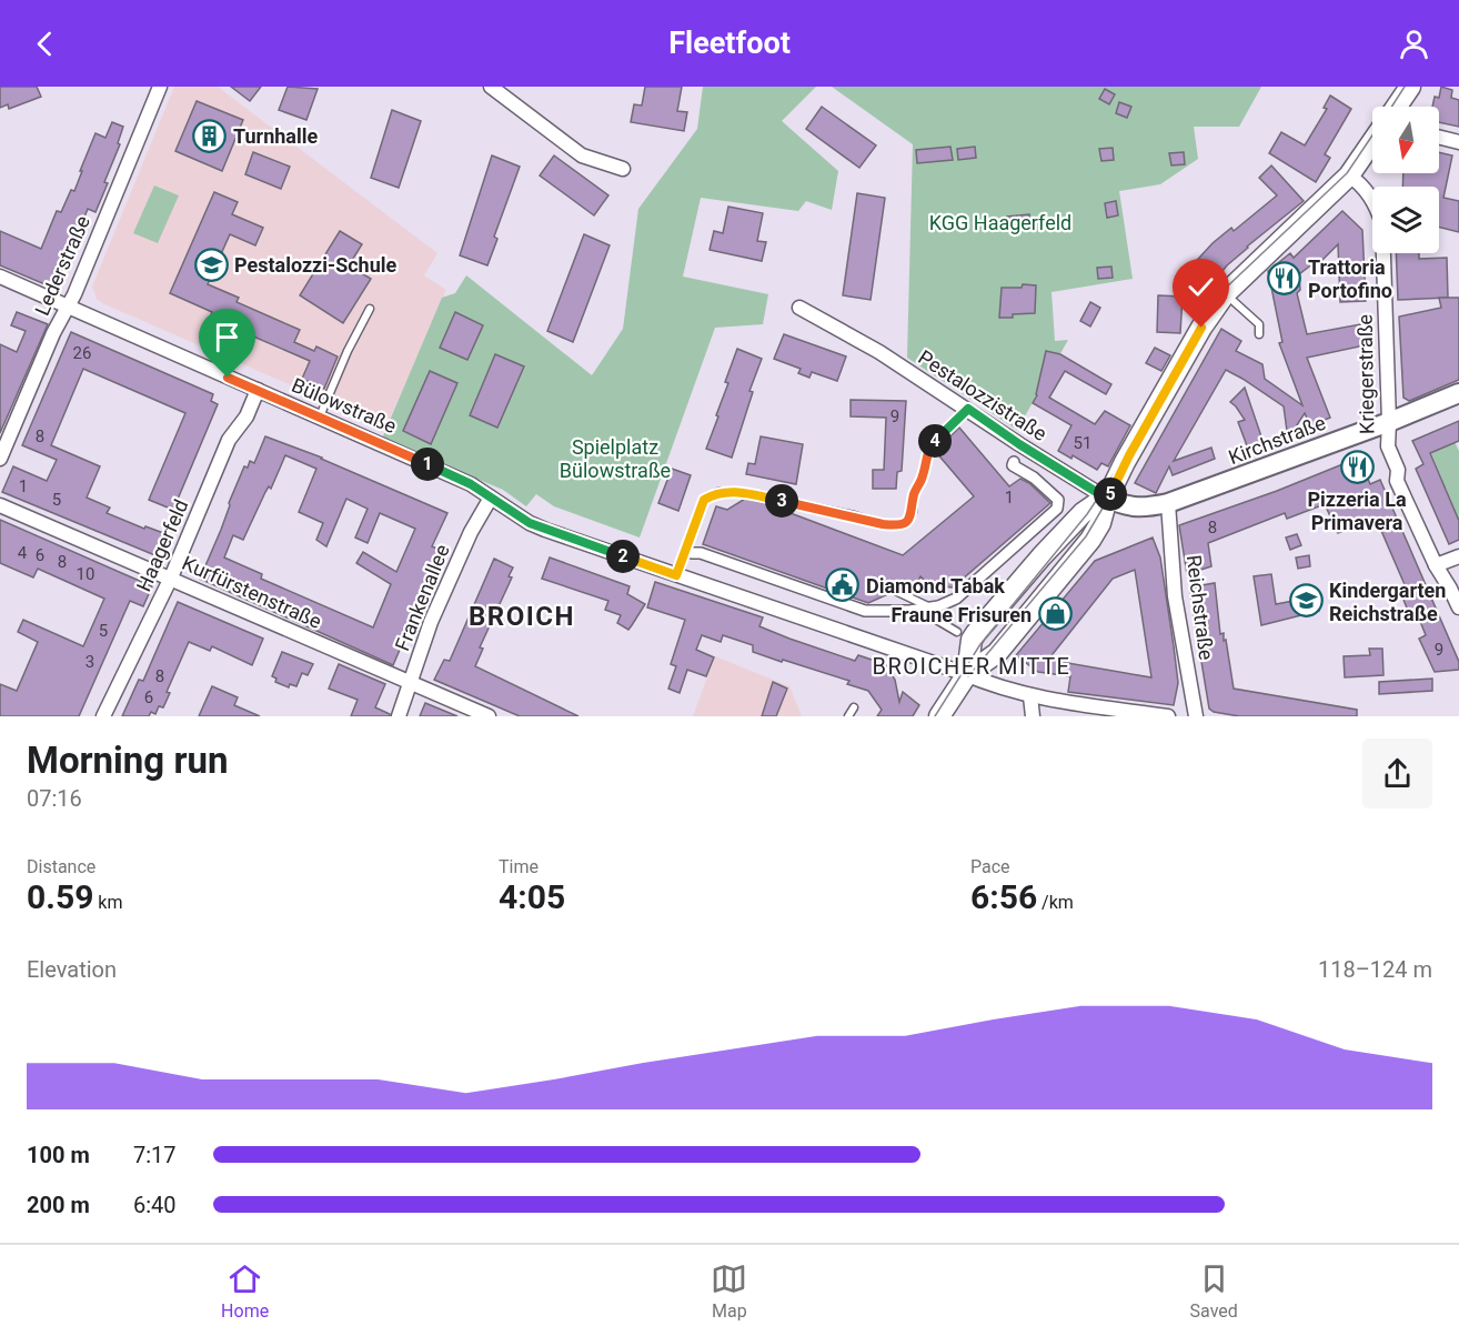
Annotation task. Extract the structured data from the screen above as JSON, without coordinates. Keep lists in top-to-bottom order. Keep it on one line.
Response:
{"streets":{"street":["Lederstraße","Kriegerstraße","Pestalozzistraße","Bülowstraße","Kirchstraße","Haagerfeld","Kurfürstenstraße","Frankenallee","Reichstraße"]},"crossings":[["Lederstraße","Bülowstraße"],["Kriegerstraße","Kirchstraße"],["Pestalozzistraße","Kirchstraße"],["Bülowstraße","Haagerfeld"],["Bülowstraße","Frankenallee"],["Kirchstraße","Reichstraße"],["Haagerfeld","Kurfürstenstraße"],["Kurfürstenstraße","Frankenallee"]],"districts":["BROICH","BROICHER MITTE"],"parks":["KGG Haagerfeld","Spielplatz Bülowstraße"],"places":{"building":["Turnhalle"],"school or university":["Pestalozzi-Schule","Kindergarten Reichstraße"],"restaurant":["Trattoria Portofino","Pizzeria La Primavera"],"public building":["Diamond Tabak"],"shop":["Fraune Frisuren"]},"house_numbers":["26","9","8","51","1","1","5","8","4","6","8","10","5","9","3","8","6"],"north":"bottom","page":{"header":"Fleetfoot","pins":["4","1","5","3","2"],"heading":["Morning run","07:16"],"stats":[["Distance","0.59 km"],["Time","4:05"],["Pace","6:56 /km"]],"chart":["Elevation","118–124 m"],"list":[{"name":"100 m","note":"7:17"},{"name":"200 m","note":"6:40"}],"tabs":["Home","Map","Saved"]}}
